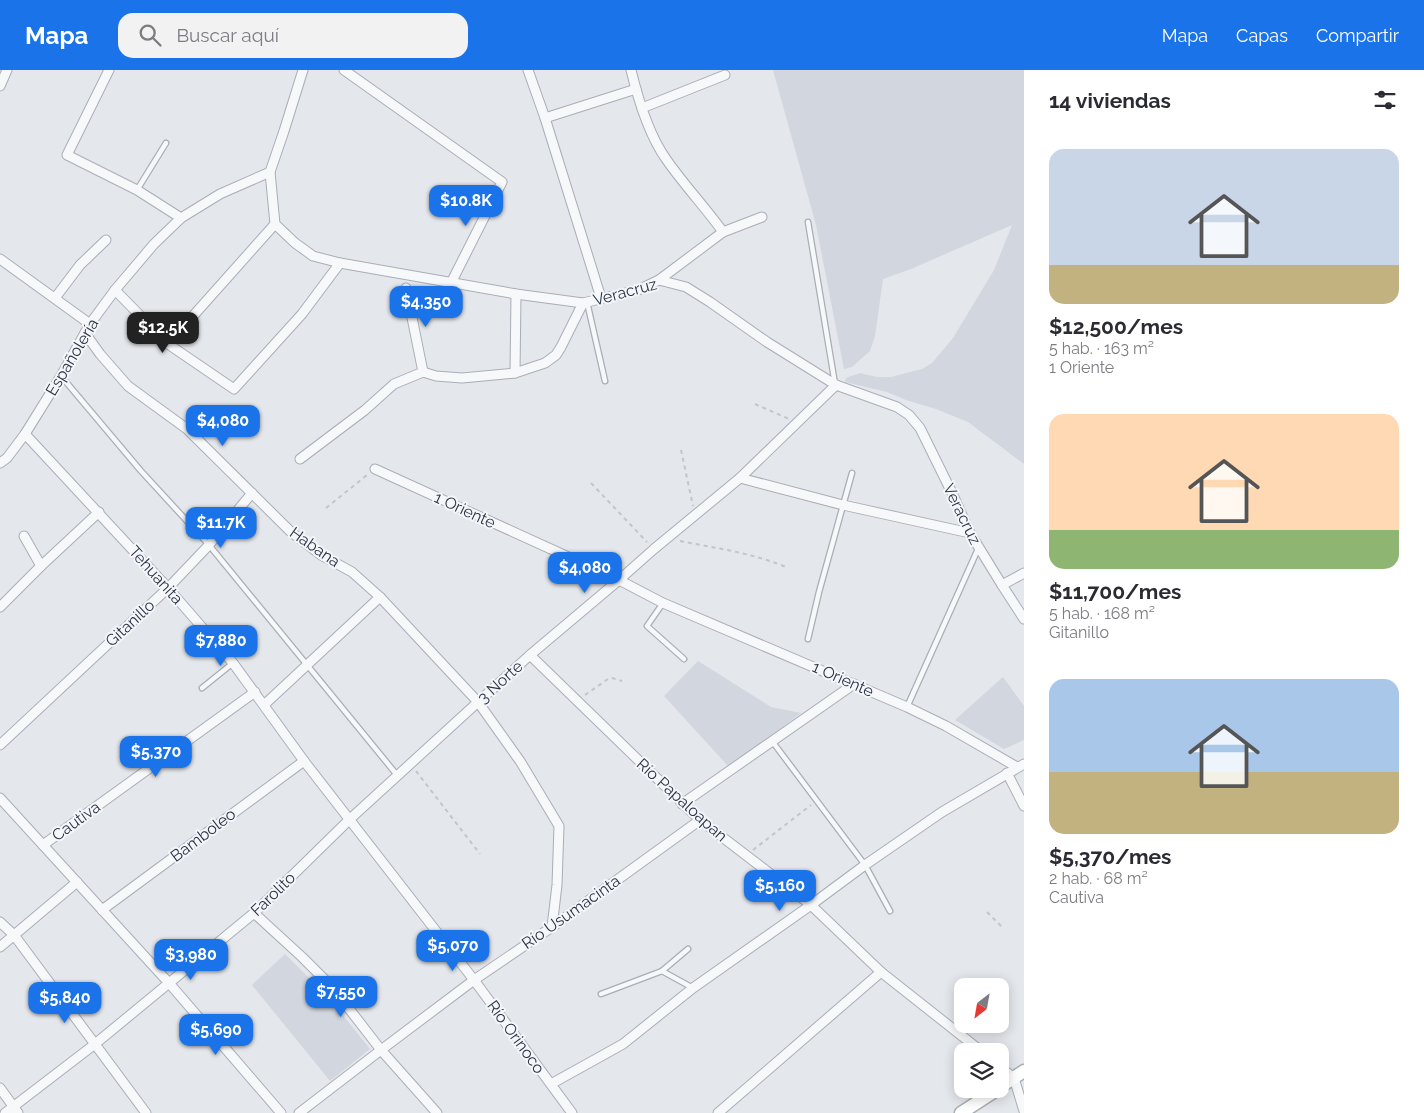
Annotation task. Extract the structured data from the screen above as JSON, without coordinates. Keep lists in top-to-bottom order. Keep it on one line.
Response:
{"streets":{"street":["Veracruz","Españolería","1 Oriente","Habana","Tehuanita","Gitanillo","3 Norte","Río Papaloapan","Cautiva","Bamboleo","Farolito","Río Usumacinta","Río Orinoco"]},"crossings":[["Veracruz","3 Norte"],["Españolería","Habana"],["Españolería","Tehuanita"],["1 Oriente","3 Norte"],["Habana","Gitanillo"],["Habana","3 Norte"],["Habana","Río Usumacinta"],["Tehuanita","Gitanillo"],["Tehuanita","3 Norte"],["Tehuanita","Cautiva"],["Tehuanita","Bamboleo"],["Tehuanita","Farolito"],["Tehuanita","Río Orinoco"],["3 Norte","Río Papaloapan"],["3 Norte","Farolito"],["3 Norte","Río Orinoco"],["Río Papaloapan","Río Usumacinta"],["Farolito","Río Orinoco"],["Río Usumacinta","Río Orinoco"]],"north":"bottom left","page":{"header":"Mapa","search":"Buscar aquí","nav":["Mapa","Capas","Compartir"],"heading":"14 viviendas","list":[{"name":"$12,500/mes","note":"5 hab. · 163 m² · 1 Oriente"},{"name":"$11,700/mes","note":"5 hab. · 168 m² · Gitanillo"},{"name":"$5,370/mes","note":"2 hab. · 68 m² · Cautiva"}],"price":["$10.8K","$4,350","$12.5K","$4,080","$11.7K","$4,080","$7,880","$5,370","$5,160","$5,070","$3,980","$7,550","$5,840","$5,690"]}}
